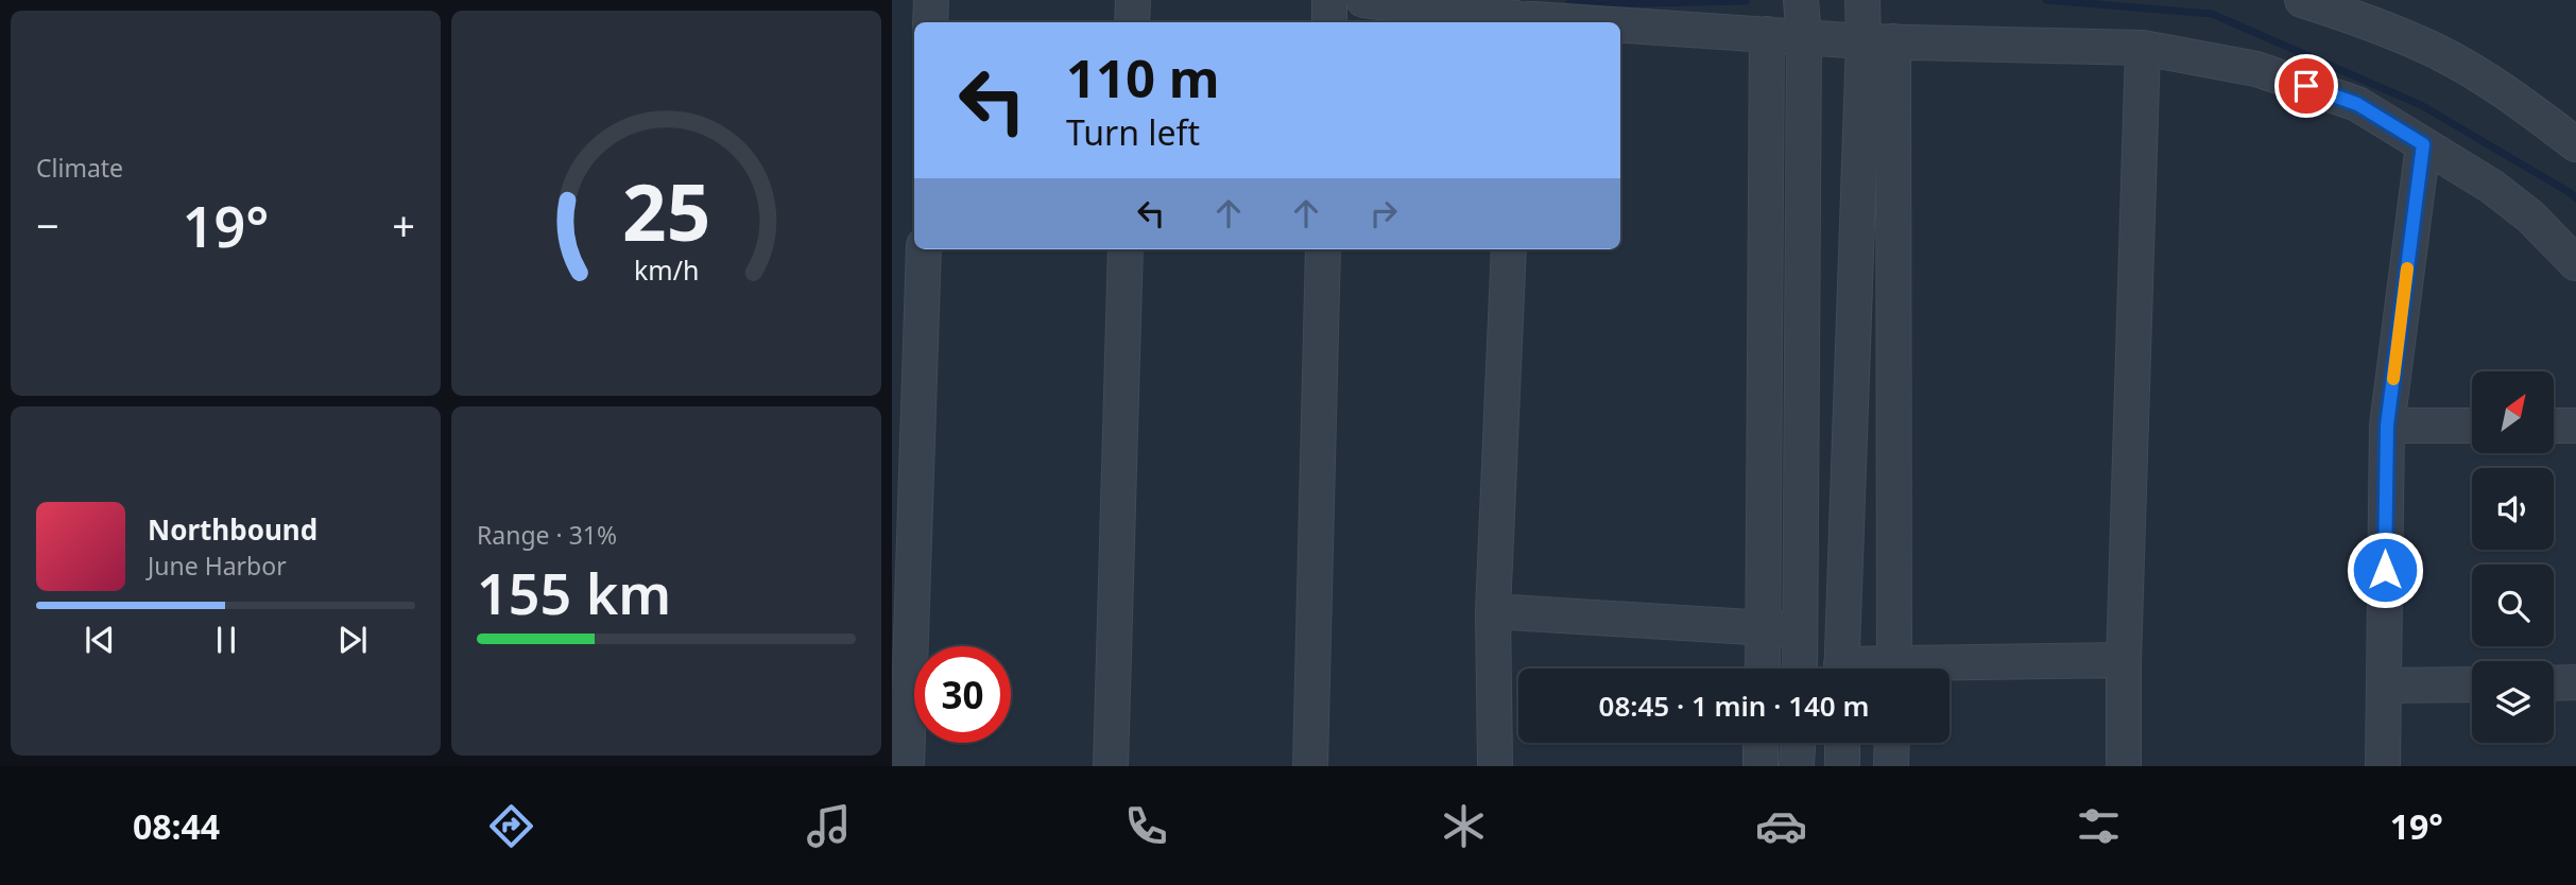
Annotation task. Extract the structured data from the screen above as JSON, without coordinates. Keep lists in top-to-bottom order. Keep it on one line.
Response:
{"north":"top right","page":{"tile":["Climate",["Range · 31%","155 km"]],"turn":["110 m","Turn left"],"heat":["−","19°","+"],"song":["Northbound","June Harbor"],"limit":"30","trip":"08:45 · 1 min · 140 m","tabs":["08:44","19°"],"gauge":["25","km/h"]}}
